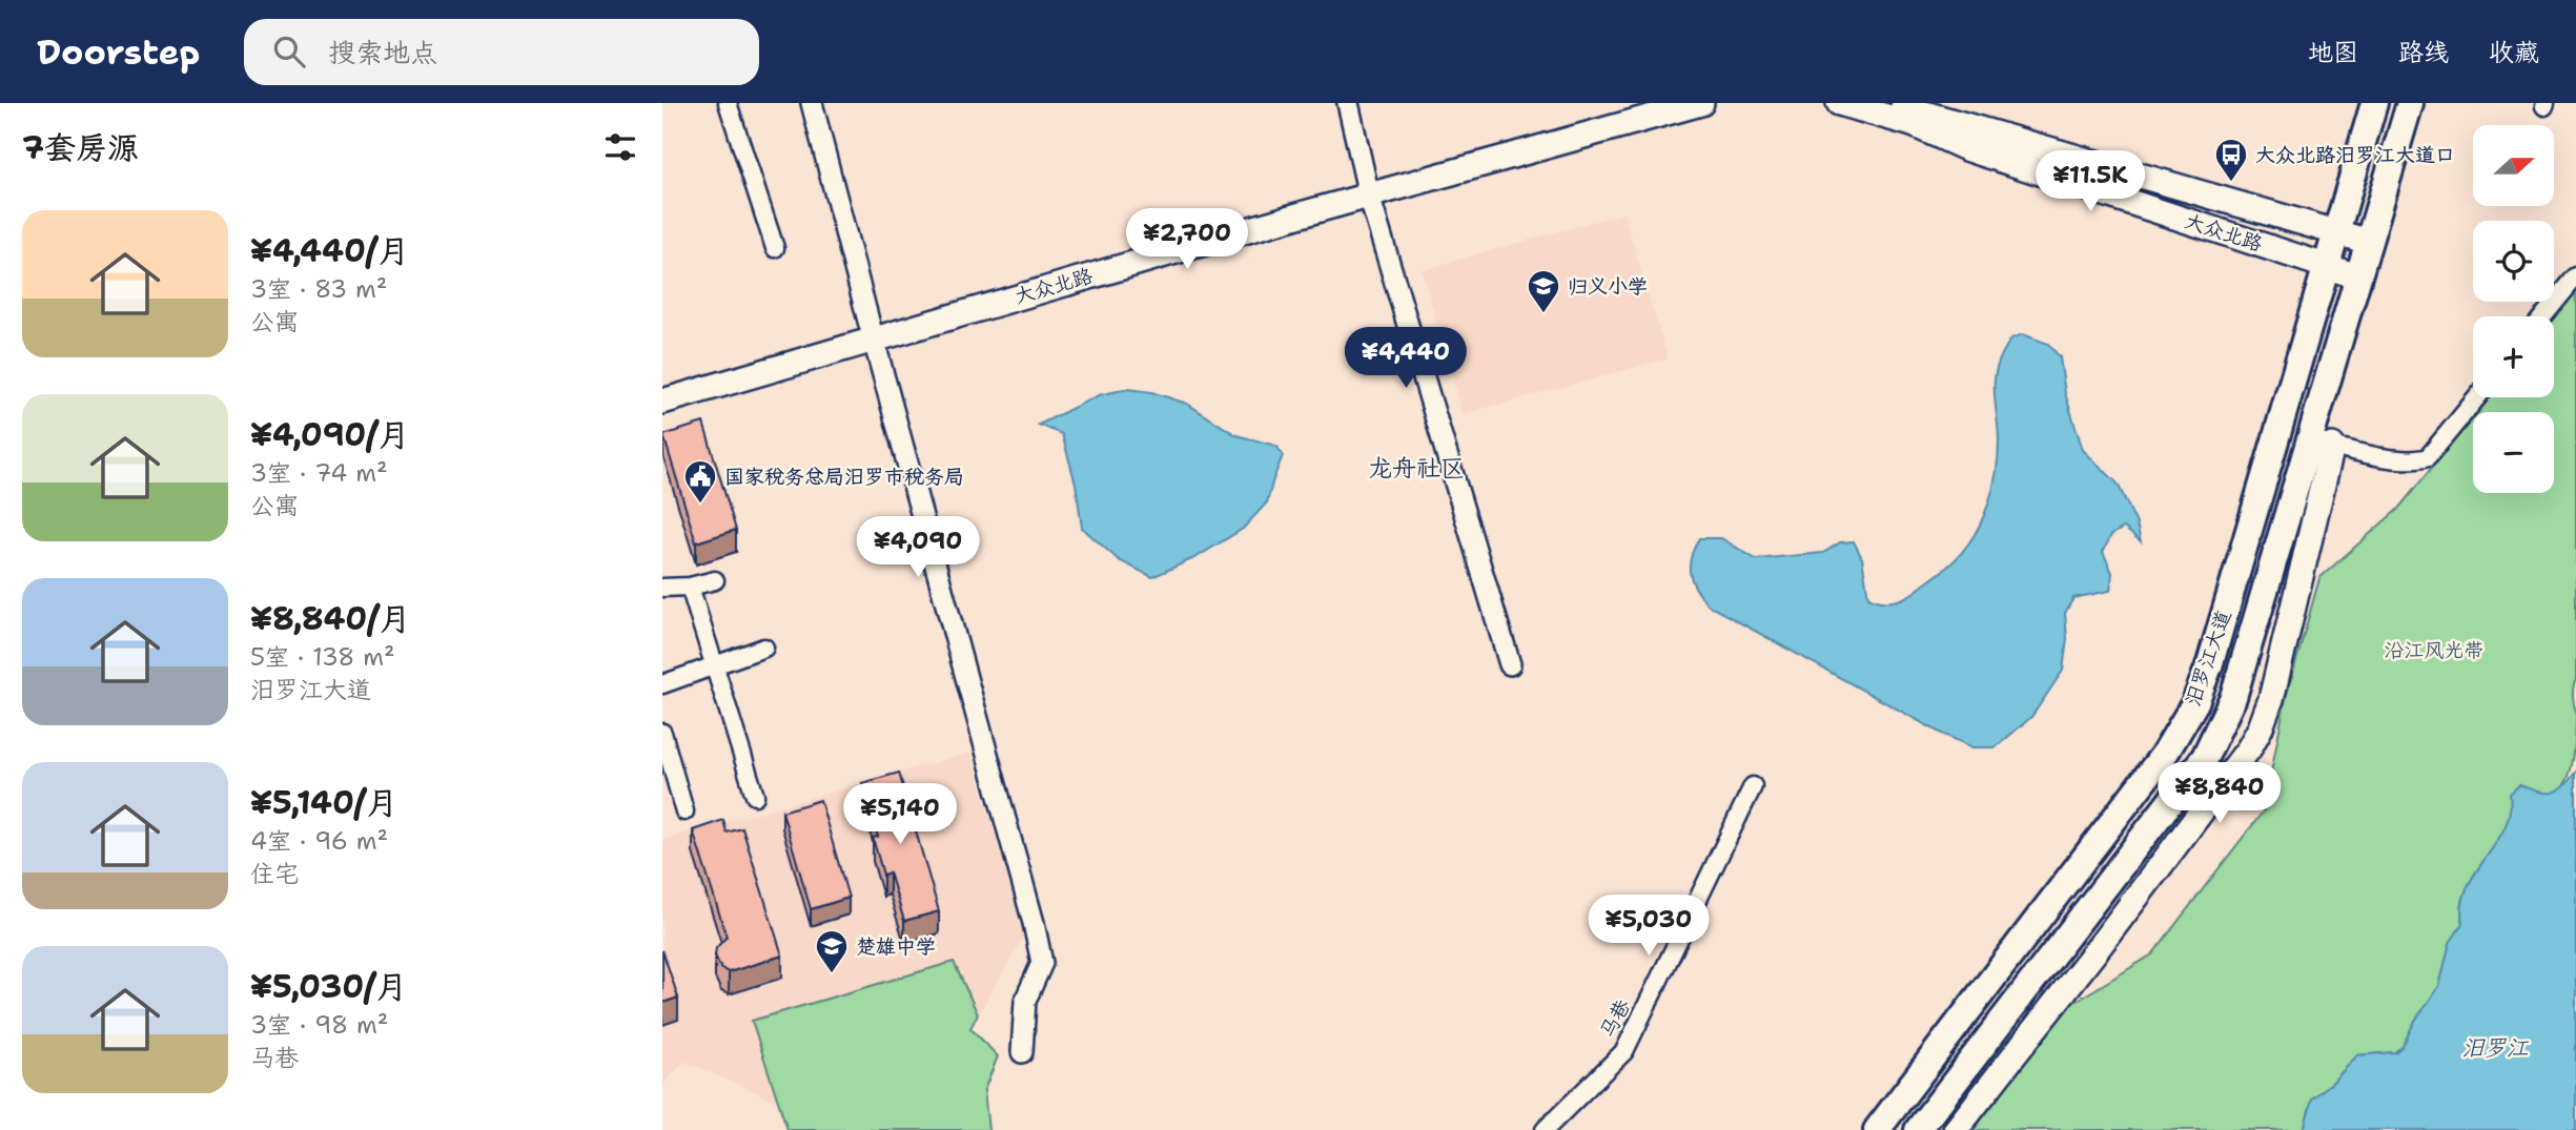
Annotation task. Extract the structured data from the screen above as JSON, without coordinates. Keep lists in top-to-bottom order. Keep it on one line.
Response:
{"streets":{"main road":["大众北路","汨罗江大道"],"street":["马巷"]},"crossings":[["大众北路","汨罗江大道"]],"districts":["龙舟社区"],"water":["汨罗江"],"parks":["沿江风光带"],"places":{"bus stop":["大众北路汨罗江大道口"],"school or university":["归义小学","楚雄中学"],"public building":["国家税务总局汨罗市税务局"]},"north":"right","page":{"header":"Doorstep","search":"搜索地点","nav":["地图","路线","收藏"],"heading":"7套房源","map_buttons":["+","−"],"price":["¥11.5K","¥2,700","¥4,440","¥4,090","¥8,840","¥5,140","¥5,030"],"list":[{"name":"¥4,440/月","note":"3室 · 83 m² · 公寓"},{"name":"¥4,090/月","note":"3室 · 74 m² · 公寓"},{"name":"¥8,840/月","note":"5室 · 138 m² · 汨罗江大道"},{"name":"¥5,140/月","note":"4室 · 96 m² · 住宅"},{"name":"¥5,030/月","note":"3室 · 98 m² · 马巷"}]}}
